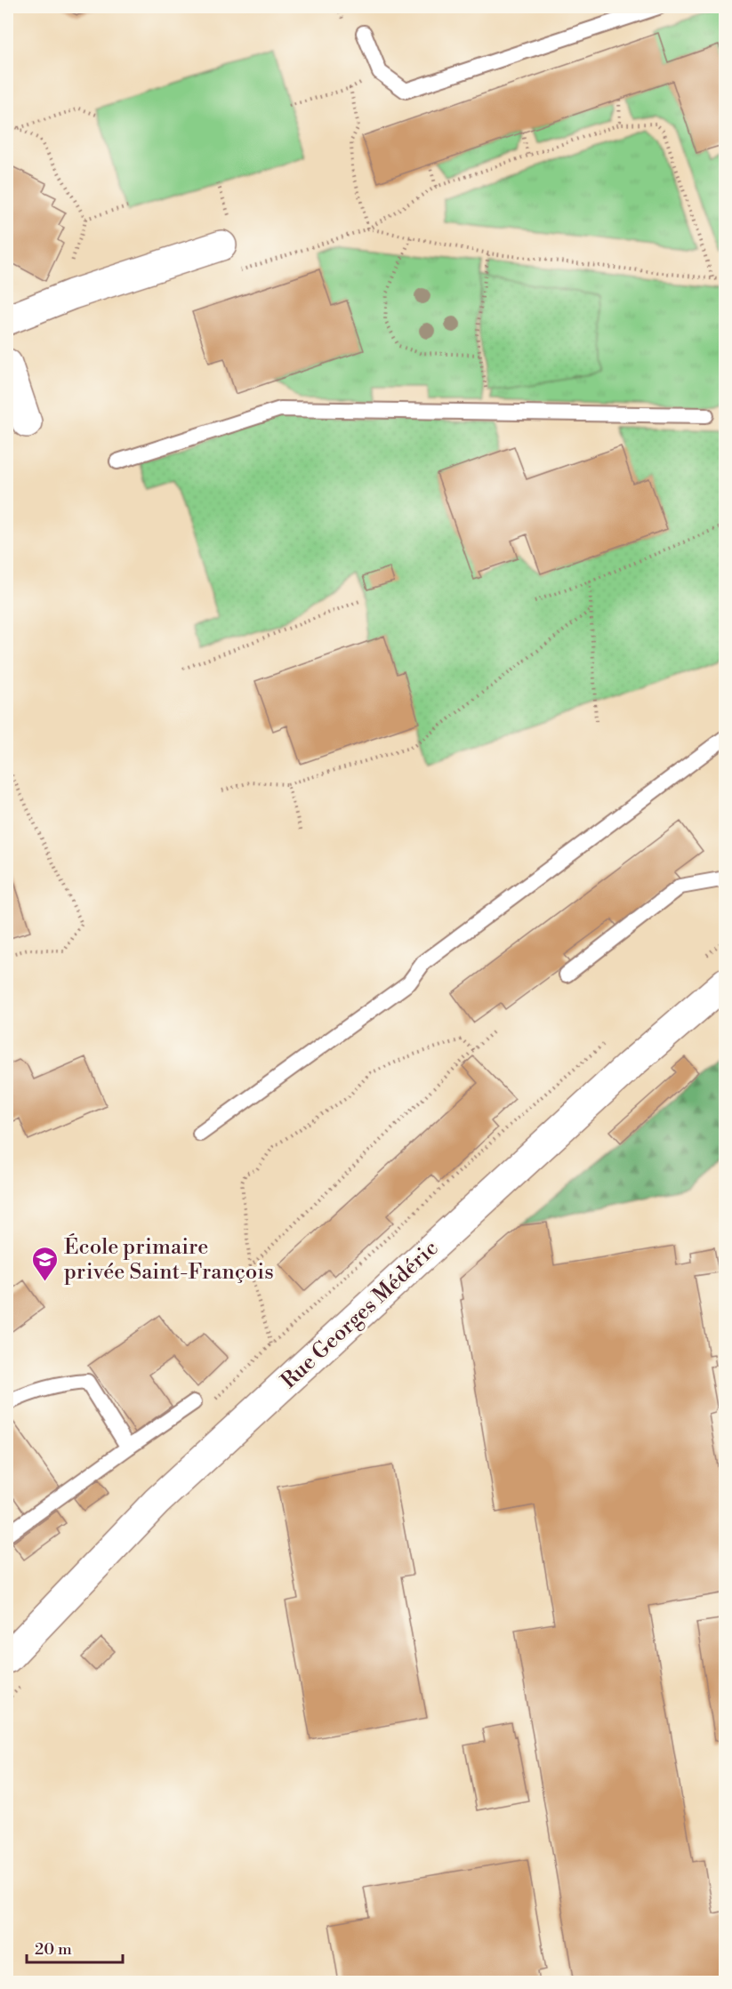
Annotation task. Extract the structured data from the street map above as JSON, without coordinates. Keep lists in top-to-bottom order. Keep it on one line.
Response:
{"streets":{"street":["Rue Georges Médéric"]},"places":{"school or university":["École primaire privée Saint-François"]},"scale_bar":"20 m"}
